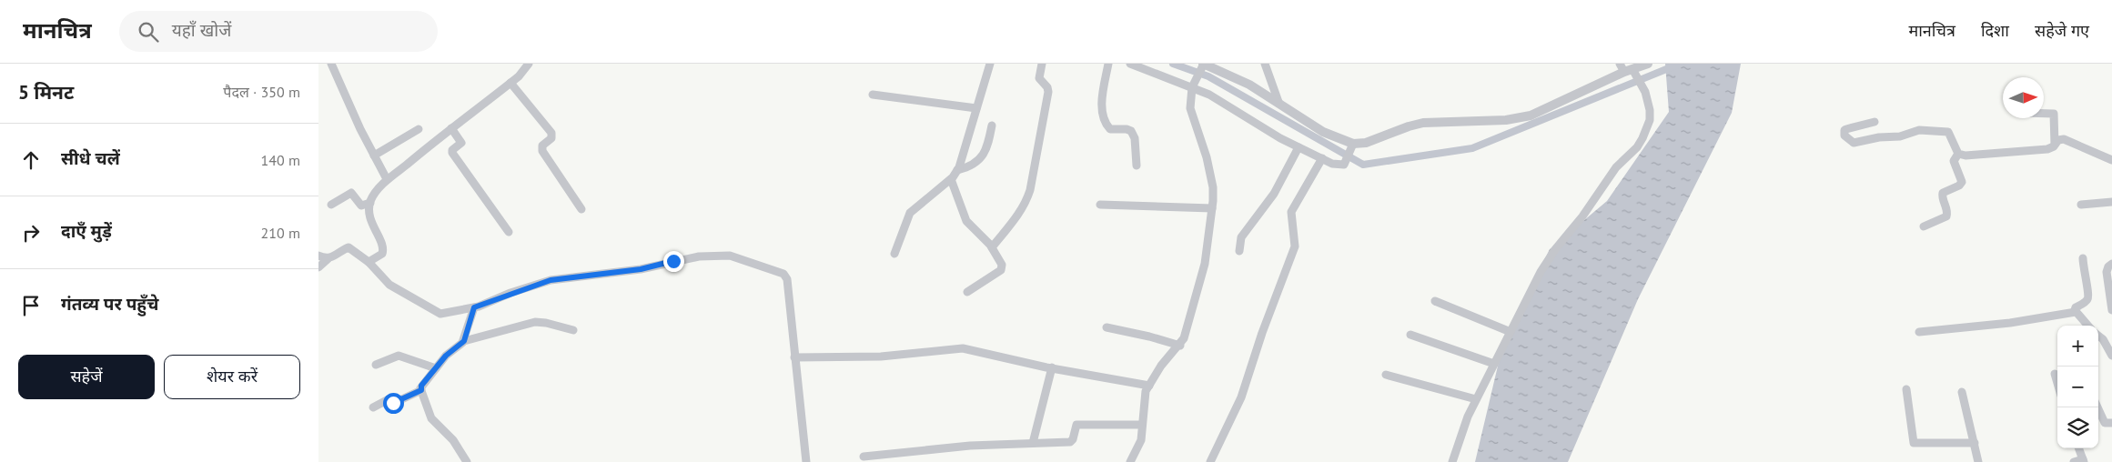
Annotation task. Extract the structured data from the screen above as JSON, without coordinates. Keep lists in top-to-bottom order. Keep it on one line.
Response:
{"north":"right","page":{"header":"मानचित्र","search":"यहाँ खोजें","nav":["मानचित्र","दिशा","सहेजे गए"],"heading":["5 मिनट","पैदल · 350 m"],"list":[["सीधे चलें","140 m"],["दाएँ मुड़ें","210 m"],"गंतव्य पर पहुँचे"],"map_buttons":["+","−"],"buttons":["सहेजें","शेयर करें"]}}
